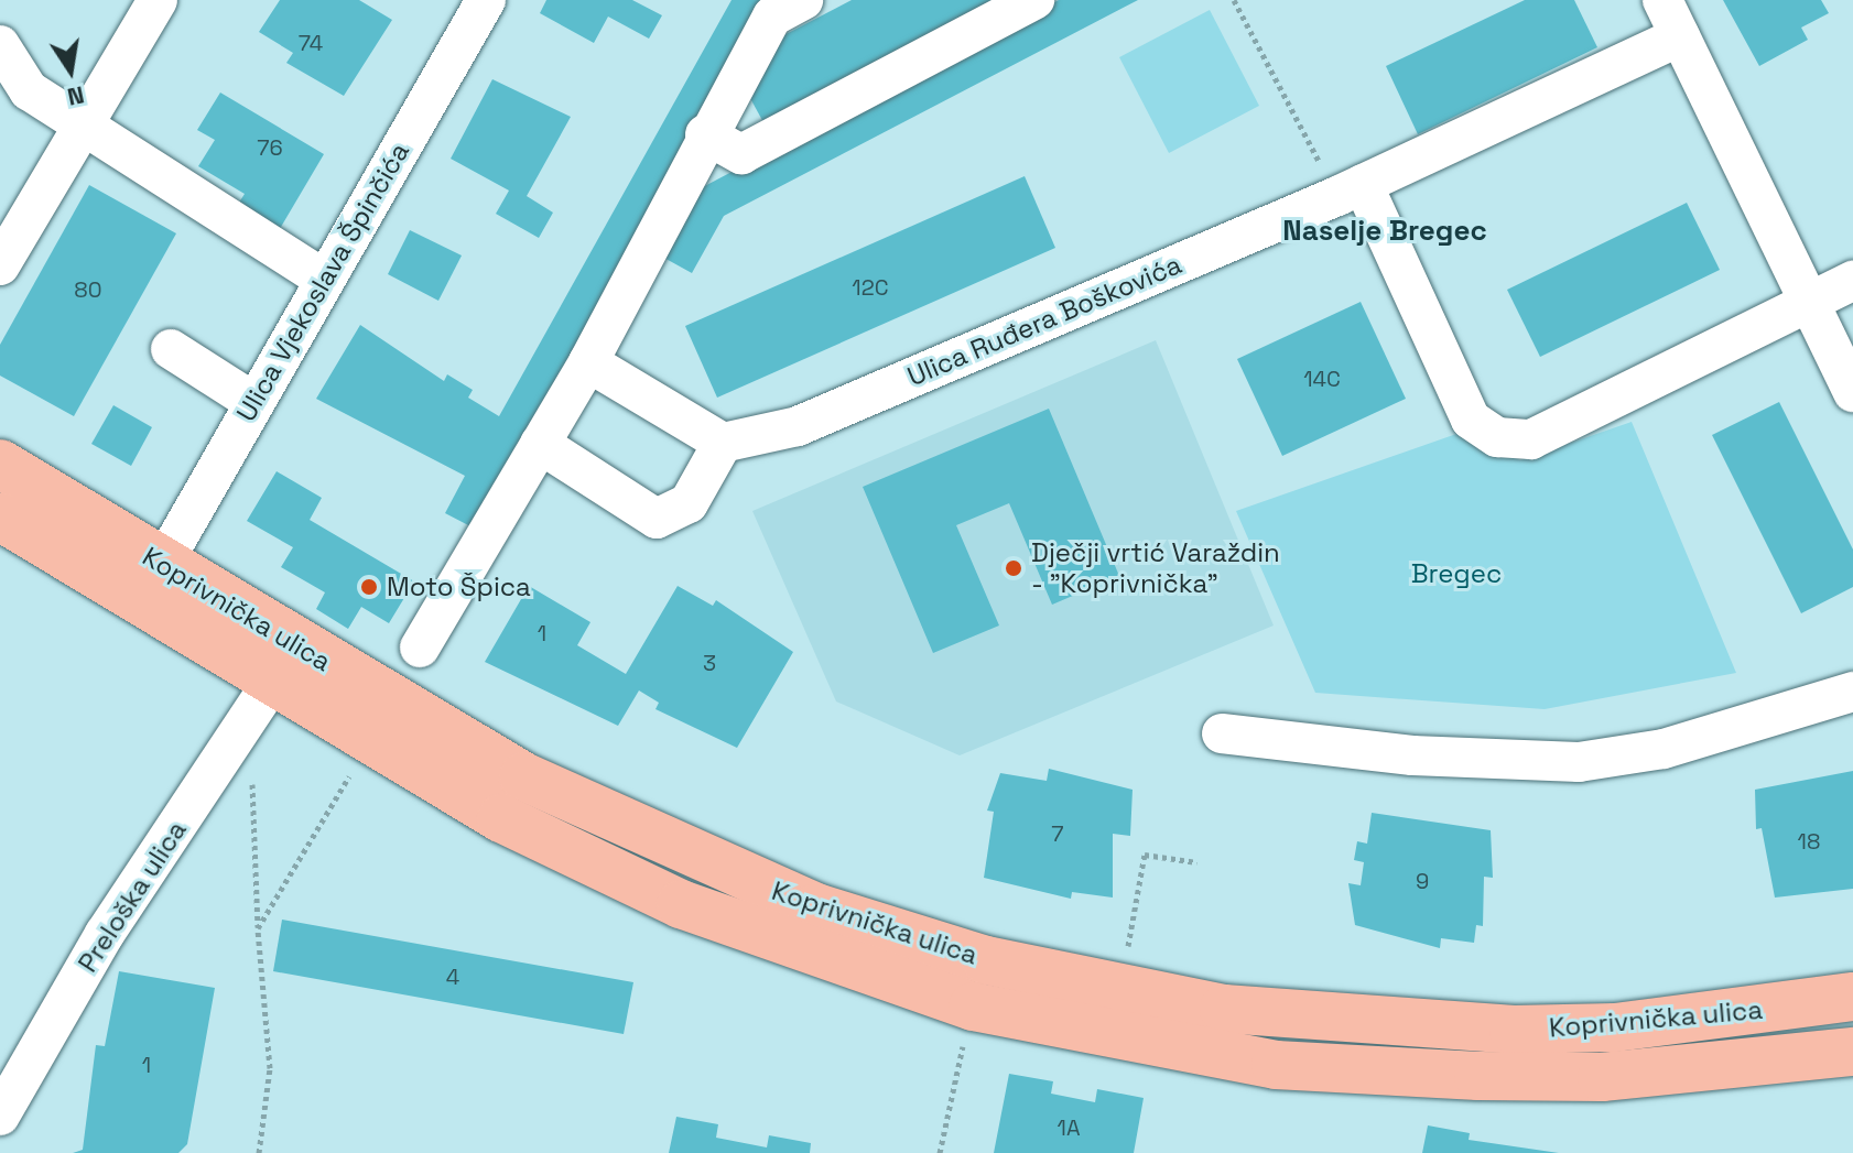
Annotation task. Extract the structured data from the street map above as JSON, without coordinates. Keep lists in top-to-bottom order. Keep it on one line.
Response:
{"streets":{"main road":["Koprivnička ulica"],"street":["Ulica Vjekoslava Špinčića","Ulica Ruđera Boškovića","Preloška ulica"]},"crossings":[["Ulica Vjekoslava Špinčića","Koprivnička ulica"],["Koprivnička ulica","Preloška ulica"]],"districts":["Naselje Bregec"],"parks":["Bregec"],"places":["Dječji vrtić Varaždin - \"Koprivnička\"","Moto Špica"],"house_numbers":["74","76","12C","80","14C","1","3","7","18","9","4","1","1A"],"north":"bottom"}
